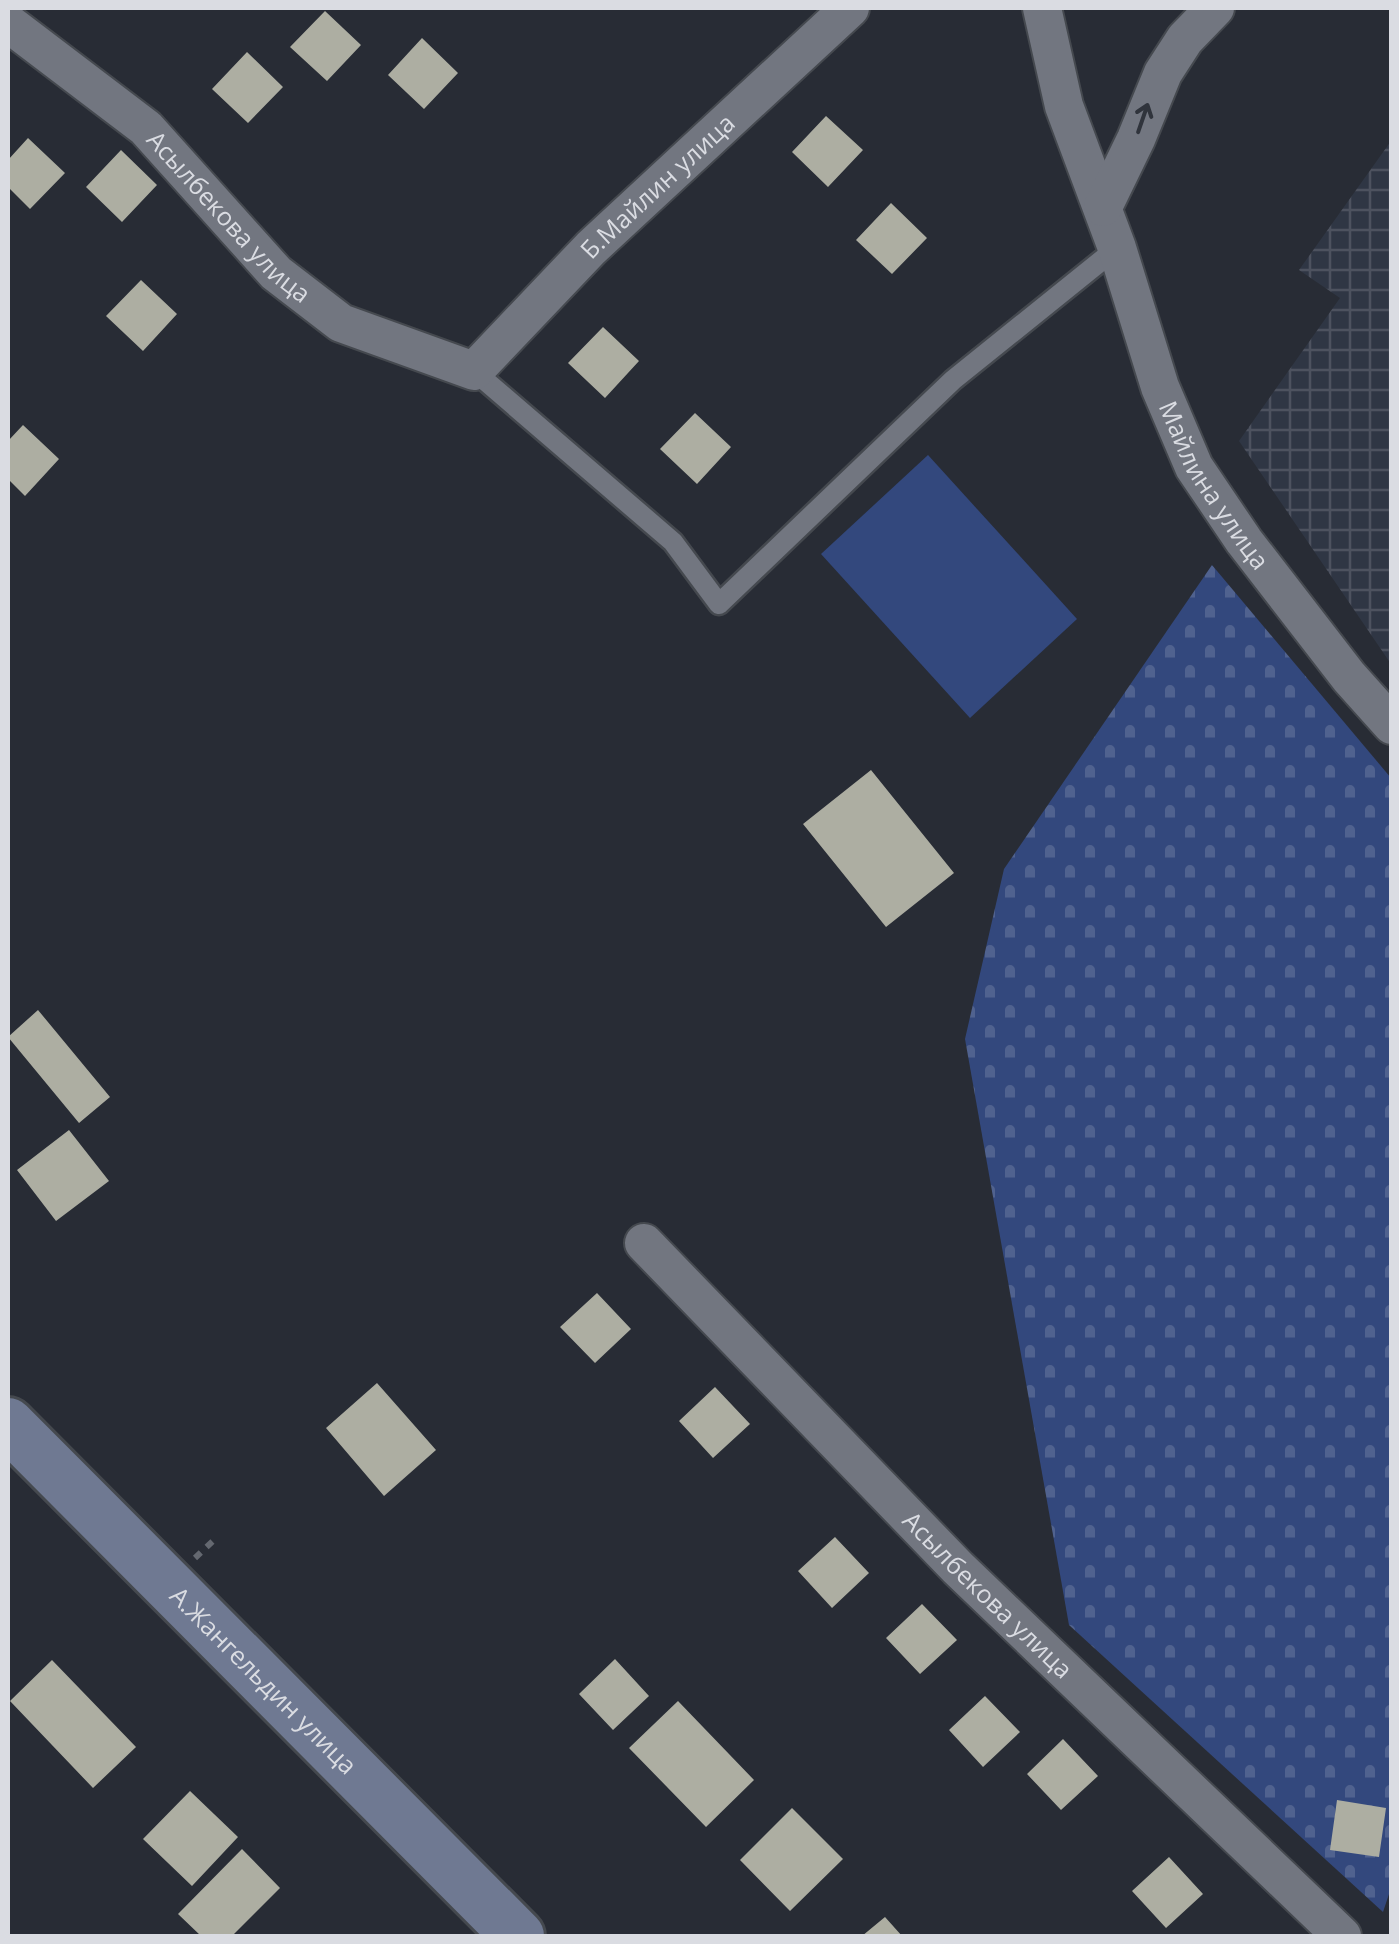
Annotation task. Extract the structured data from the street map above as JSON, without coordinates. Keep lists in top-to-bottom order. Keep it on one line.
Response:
{"streets":{"street":["Б.Майлин улица","Асылбекова улица","Майлина улица","А.Жангельдин улица"]},"crossings":[["Б.Майлин улица","Асылбекова улица"]]}
